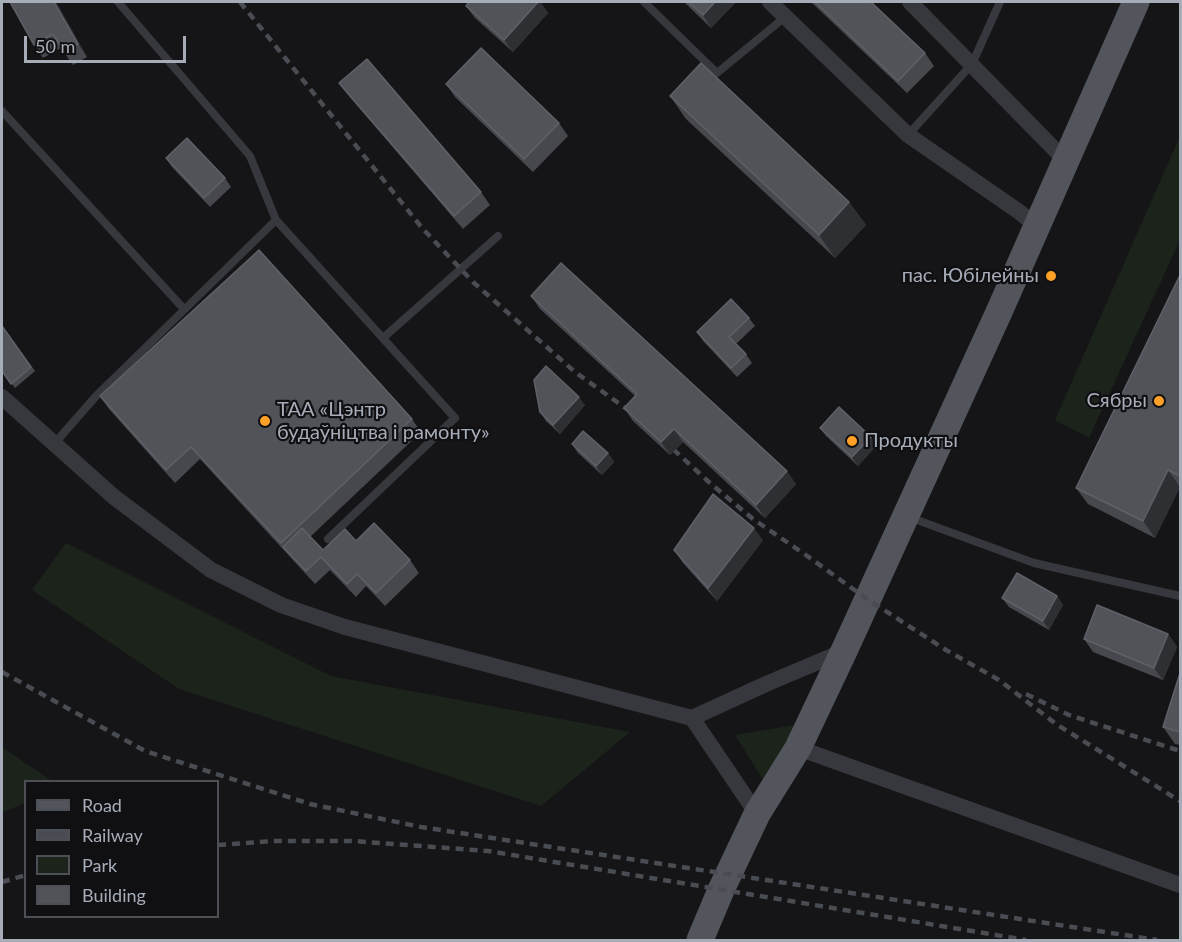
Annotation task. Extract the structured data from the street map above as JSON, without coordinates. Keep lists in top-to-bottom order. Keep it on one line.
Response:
{"places":["пас. Юбілейны","Сябры","ТАА «Цэнтр будаўніцтва і рамонту»","Продукты"],"legend":["Road","Railway","Park","Building"],"scale_bar":"50 m"}
